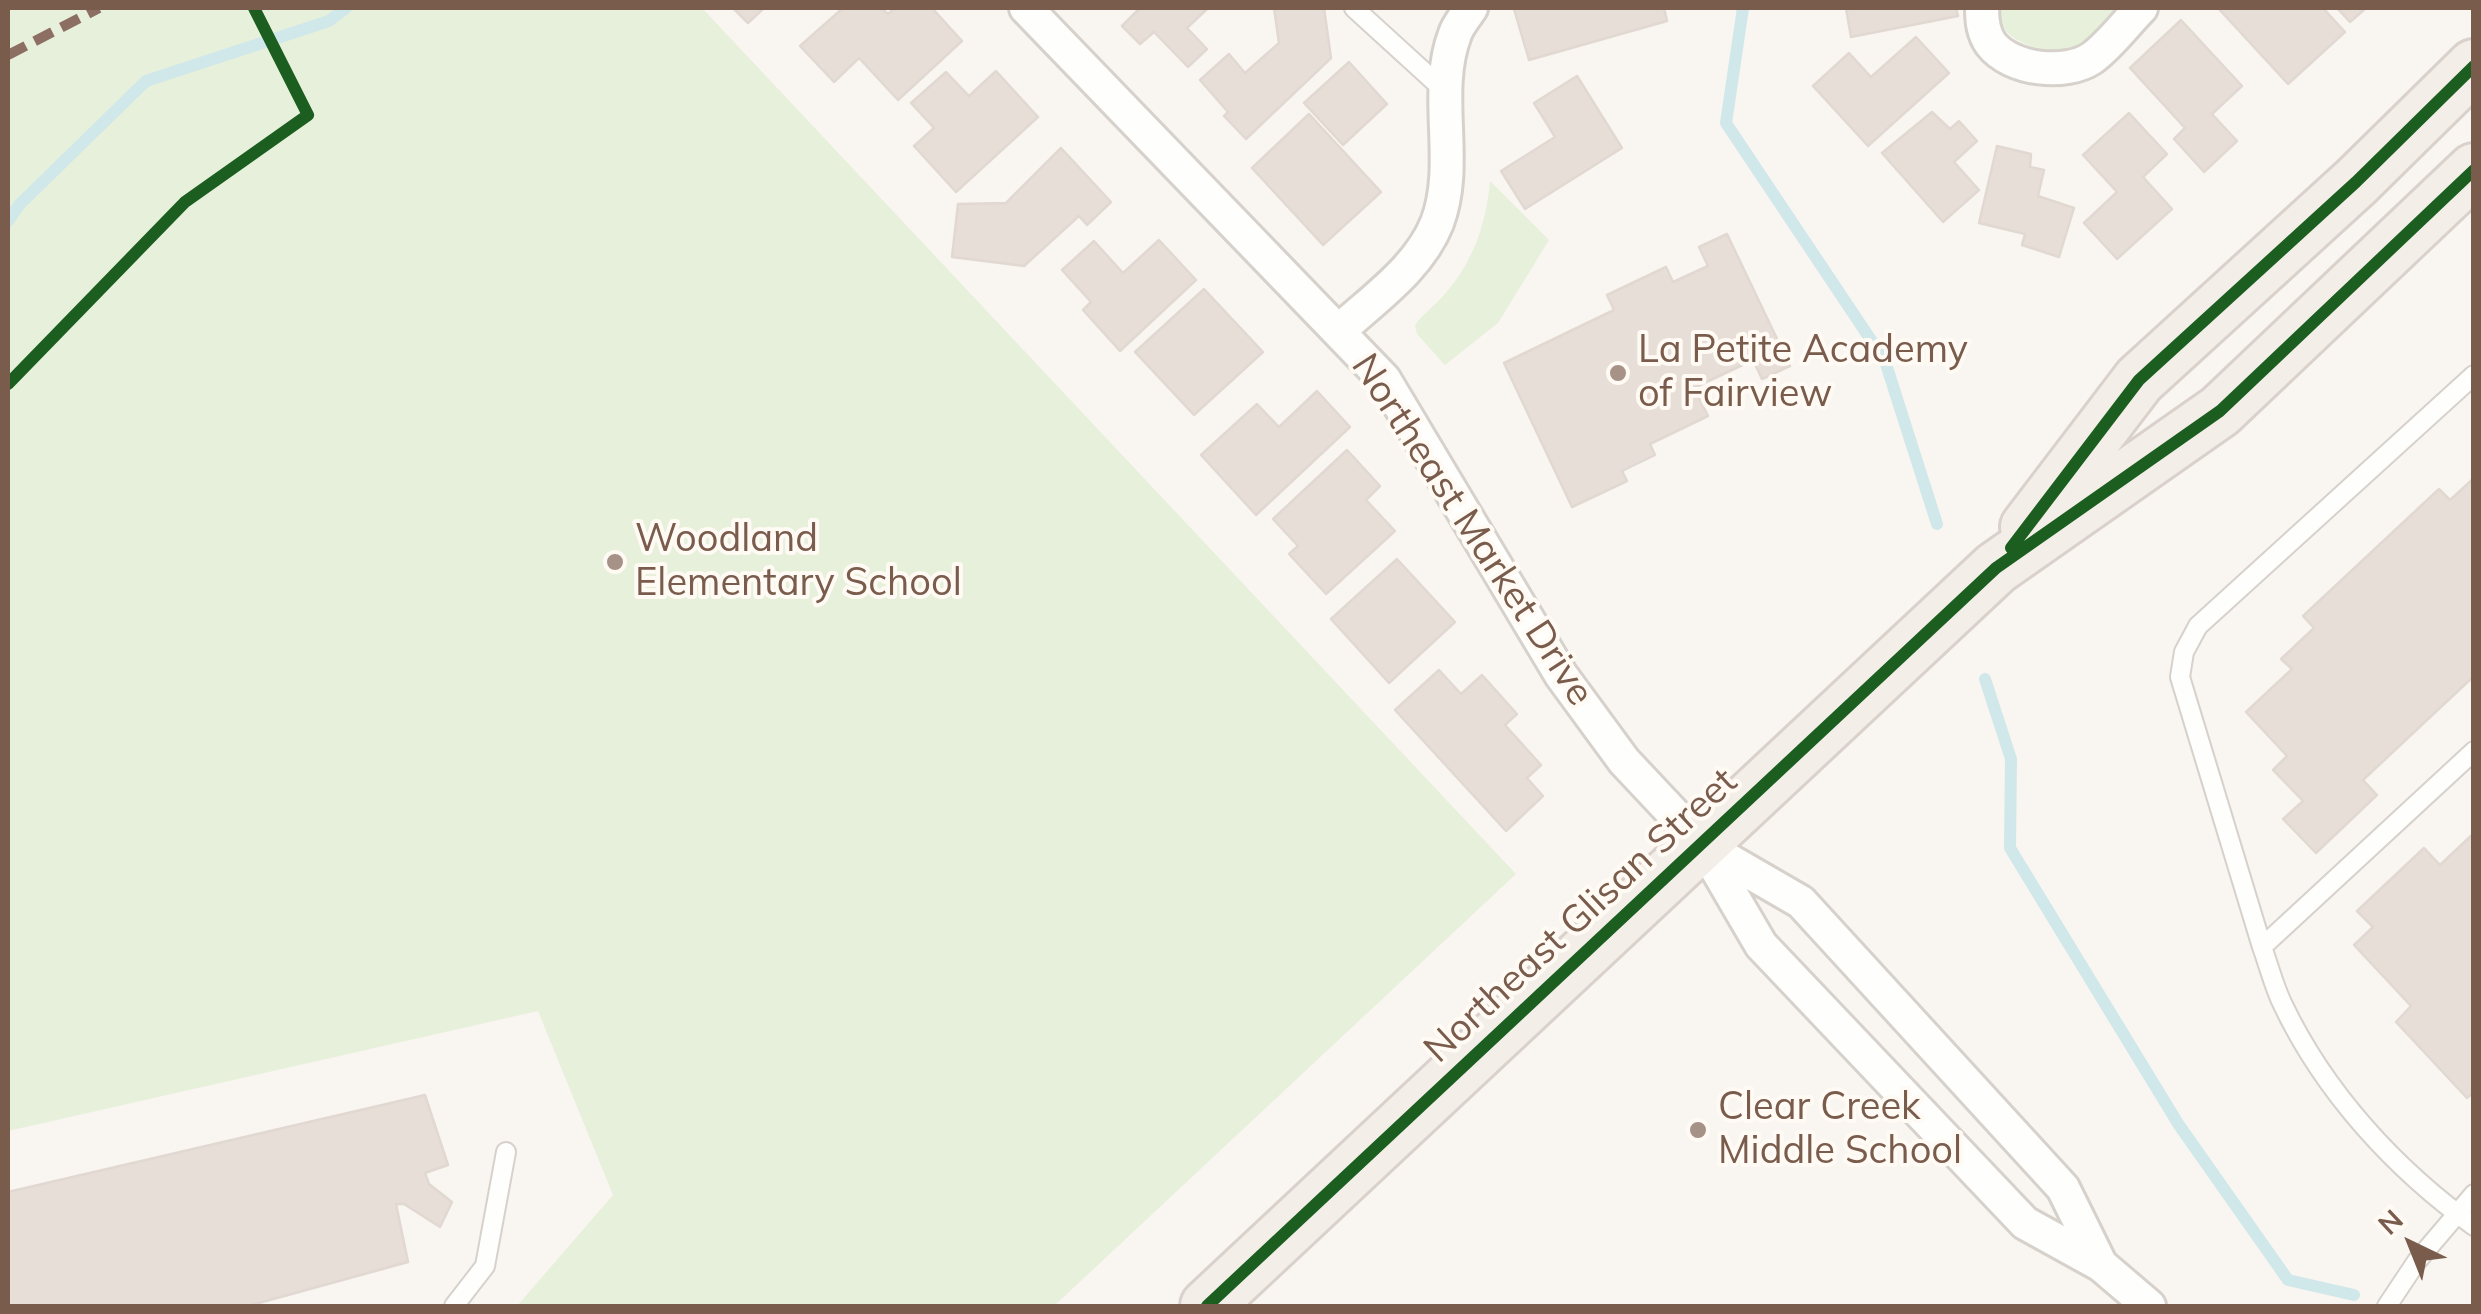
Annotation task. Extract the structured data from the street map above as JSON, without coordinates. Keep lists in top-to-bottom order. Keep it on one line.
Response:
{"streets":{"main road":["Northeast Glisan Street"],"street":["Northeast Market Drive"]},"crossings":[["Northeast Market Drive","Northeast Glisan Street"]],"places":["La Petite Academy of Fairview","Woodland Elementary School","Clear Creek Middle School"],"north":"top left"}
